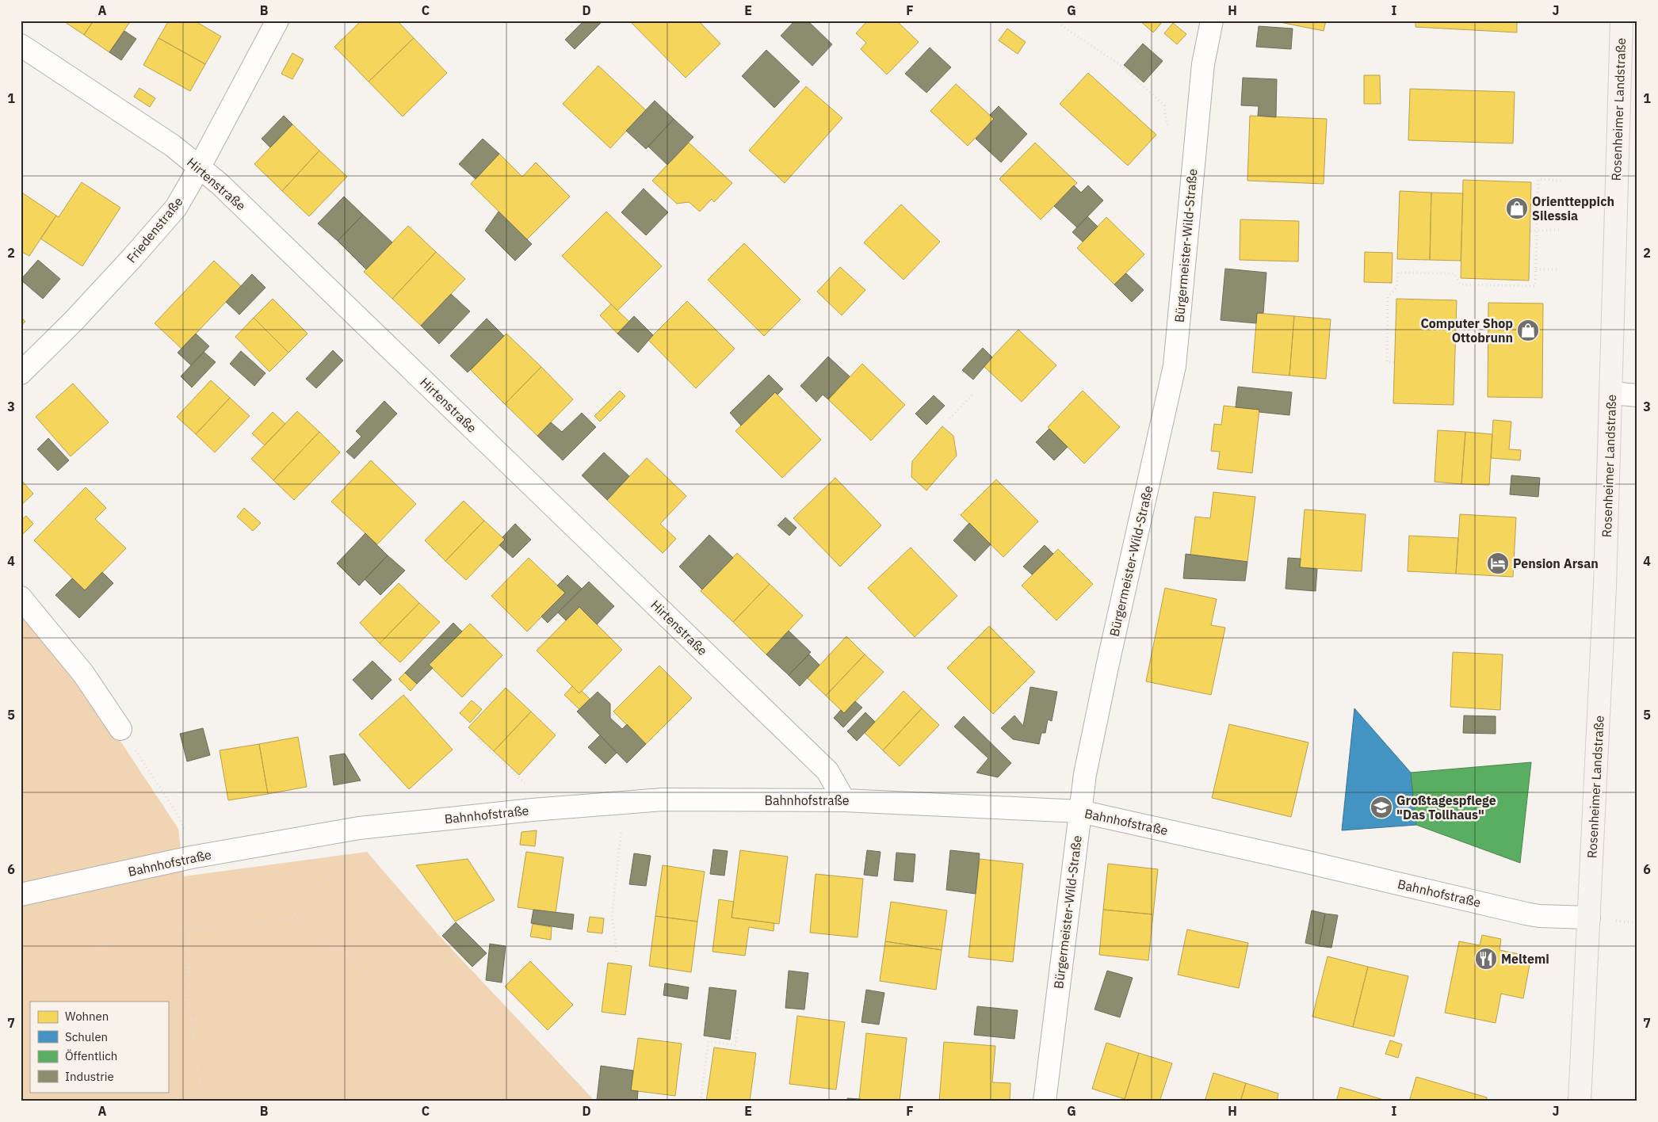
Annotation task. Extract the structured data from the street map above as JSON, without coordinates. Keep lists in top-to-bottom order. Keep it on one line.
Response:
{"streets":{"main road":["Rosenheimer Landstraße"],"street":["Hirtenstraße","Friedenstraße","Bürgermeister-Wild-Straße","Bahnhofstraße"]},"crossings":[["Rosenheimer Landstraße","Bahnhofstraße"],["Hirtenstraße","Friedenstraße"],["Hirtenstraße","Bahnhofstraße"],["Bürgermeister-Wild-Straße","Bahnhofstraße"]],"places":{"shop":["Orientteppich Silessia","Computer Shop Ottobrunn"],"hotel":["Pension Arsan"],"school or university":["Großtagespflege \"Das Tollhaus\""],"restaurant":["Meltemi"]},"legend":["Wohnen","Schulen","Öffentlich","Industrie"],"grid":{"columns":["A","B","C","D","E","F","G","H","I","J"],"rows":["1","2","3","4","5","6","7"]}}
